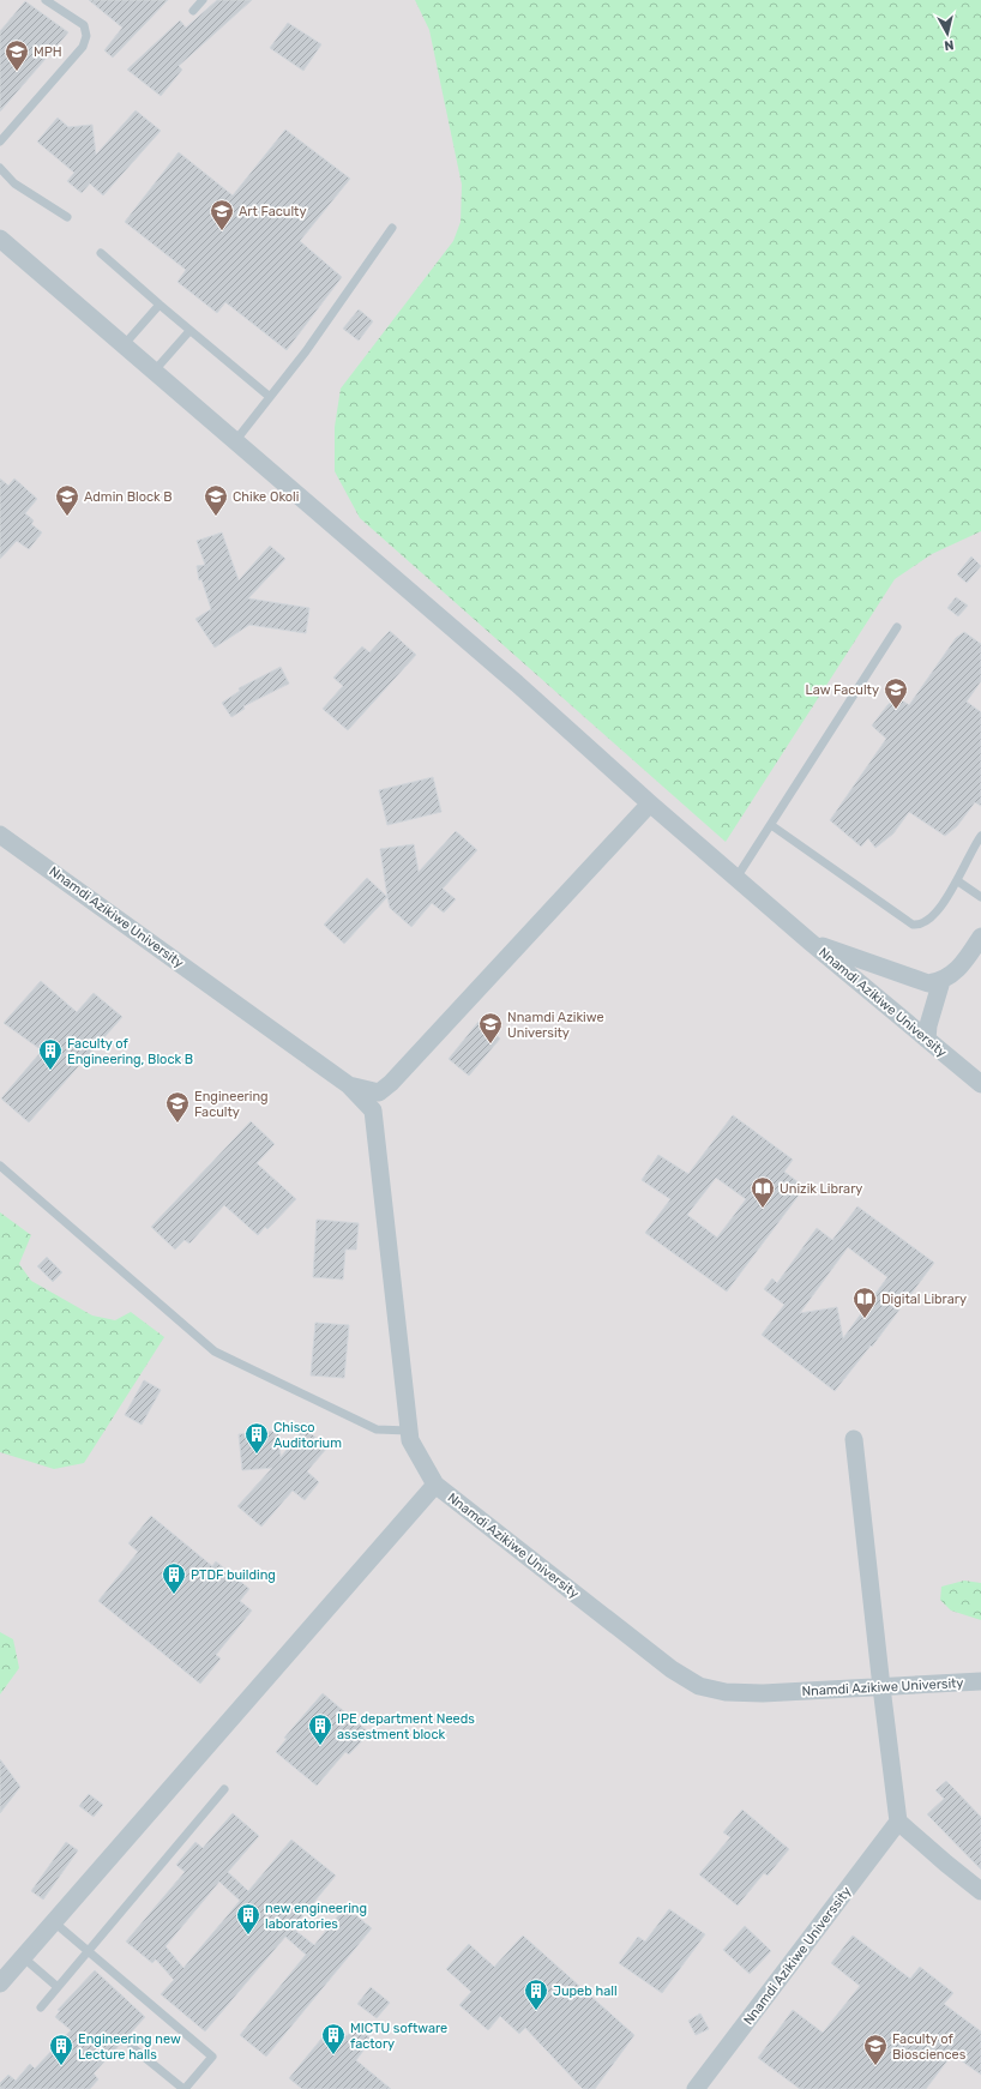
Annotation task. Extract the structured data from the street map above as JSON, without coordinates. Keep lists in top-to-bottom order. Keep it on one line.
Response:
{"streets":{"street":["Nnamdi Azikiwe University","Nnamdi Azikiwe Universsity"]},"places":{"school or university":["MPH","Art Faculty","Admin Block B","Chike Okoli","Law Faculty","Nnamdi Azikiwe University","Engineering Faculty","Faculty of Biosciences"],"building":["Faculty of Engineering, Block B","Chisco Auditorium","PTDF building","IPE department Needs assestment block","new engineering laboratories","Jupeb hall","MICTU software factory","Engineering new Lecture halls"],"library":["Unizik Library","Digital Library"]},"north":"bottom"}
